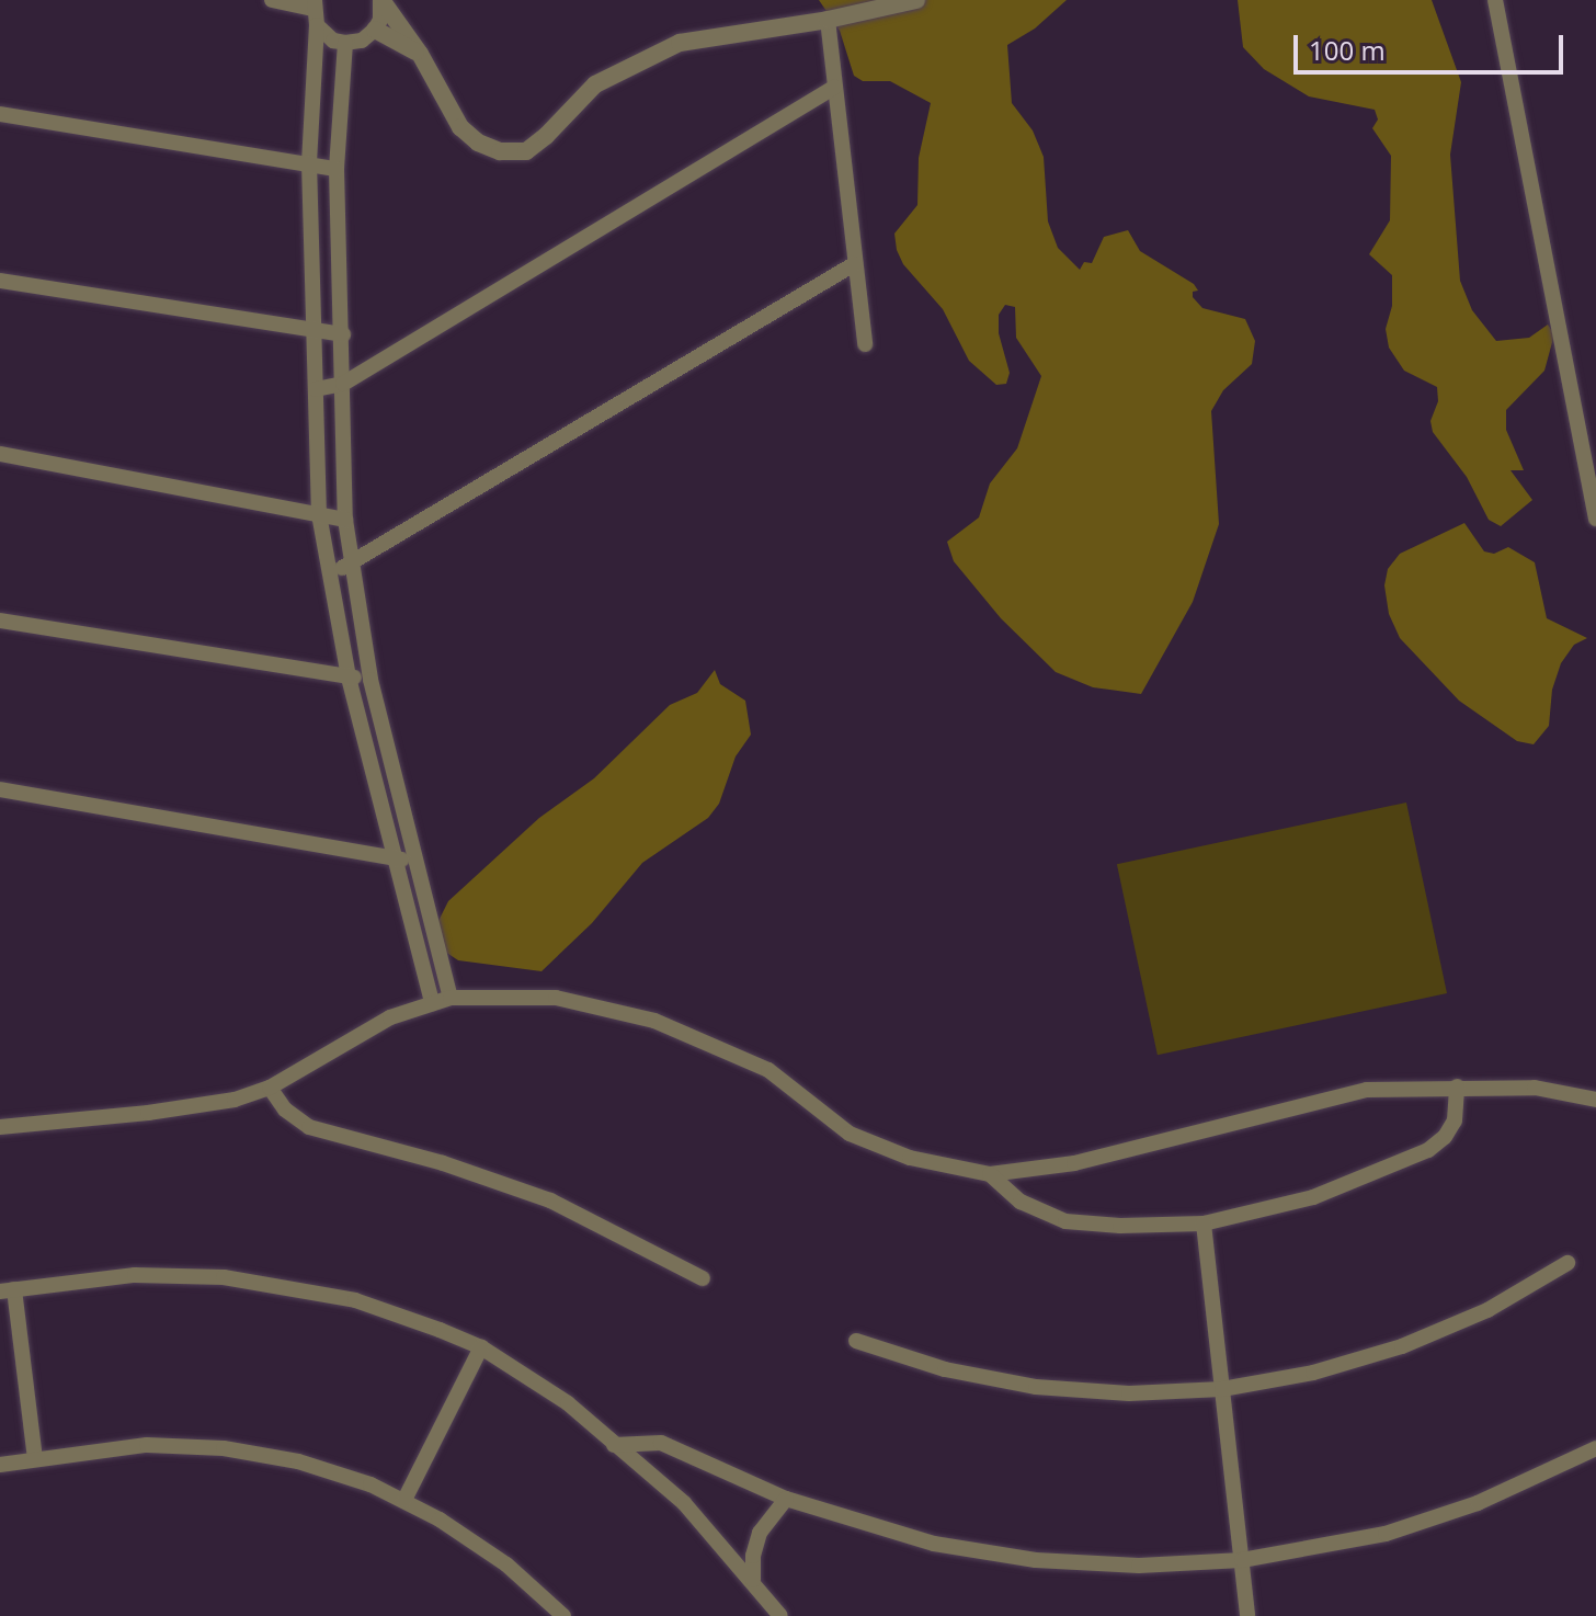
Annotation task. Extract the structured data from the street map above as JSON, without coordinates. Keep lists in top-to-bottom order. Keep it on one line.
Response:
{"scale_bar":"100 m"}
